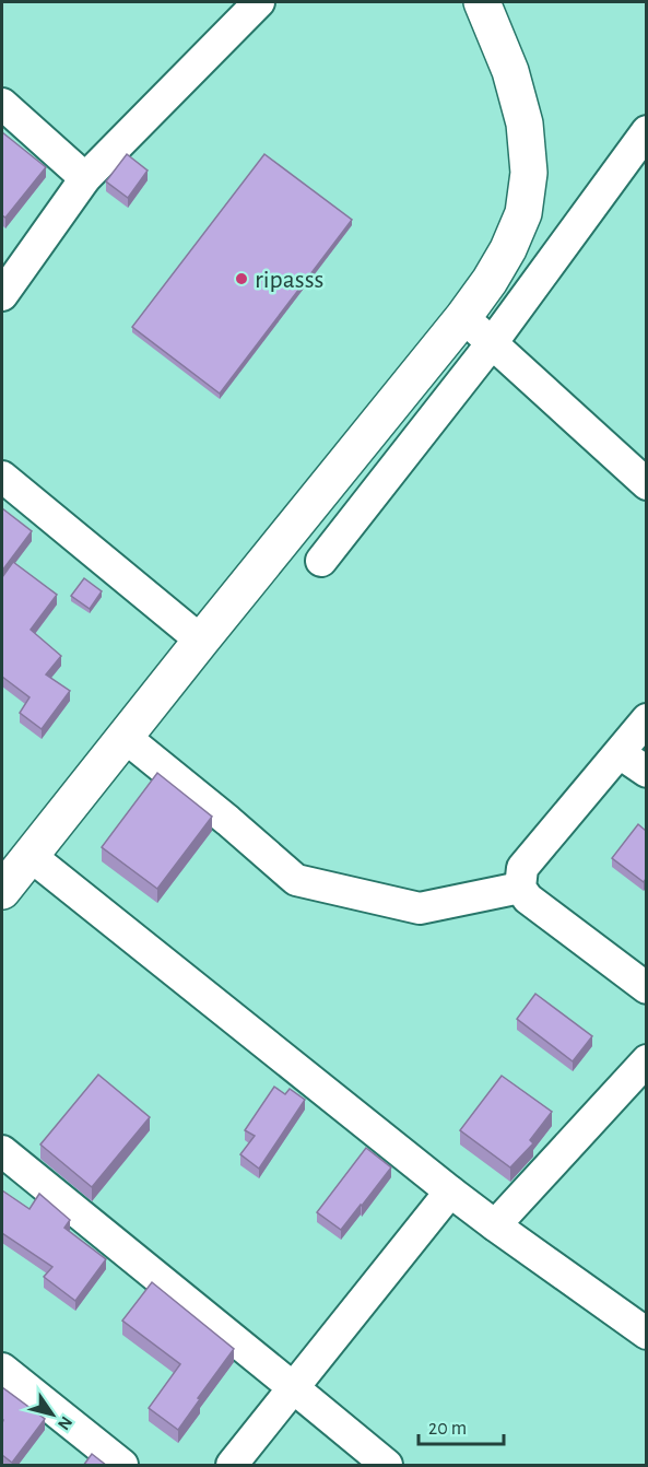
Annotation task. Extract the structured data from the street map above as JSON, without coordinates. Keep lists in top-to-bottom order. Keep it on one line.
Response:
{"places":["ripasss"],"scale_bar":"20 m","north":"bottom right"}
